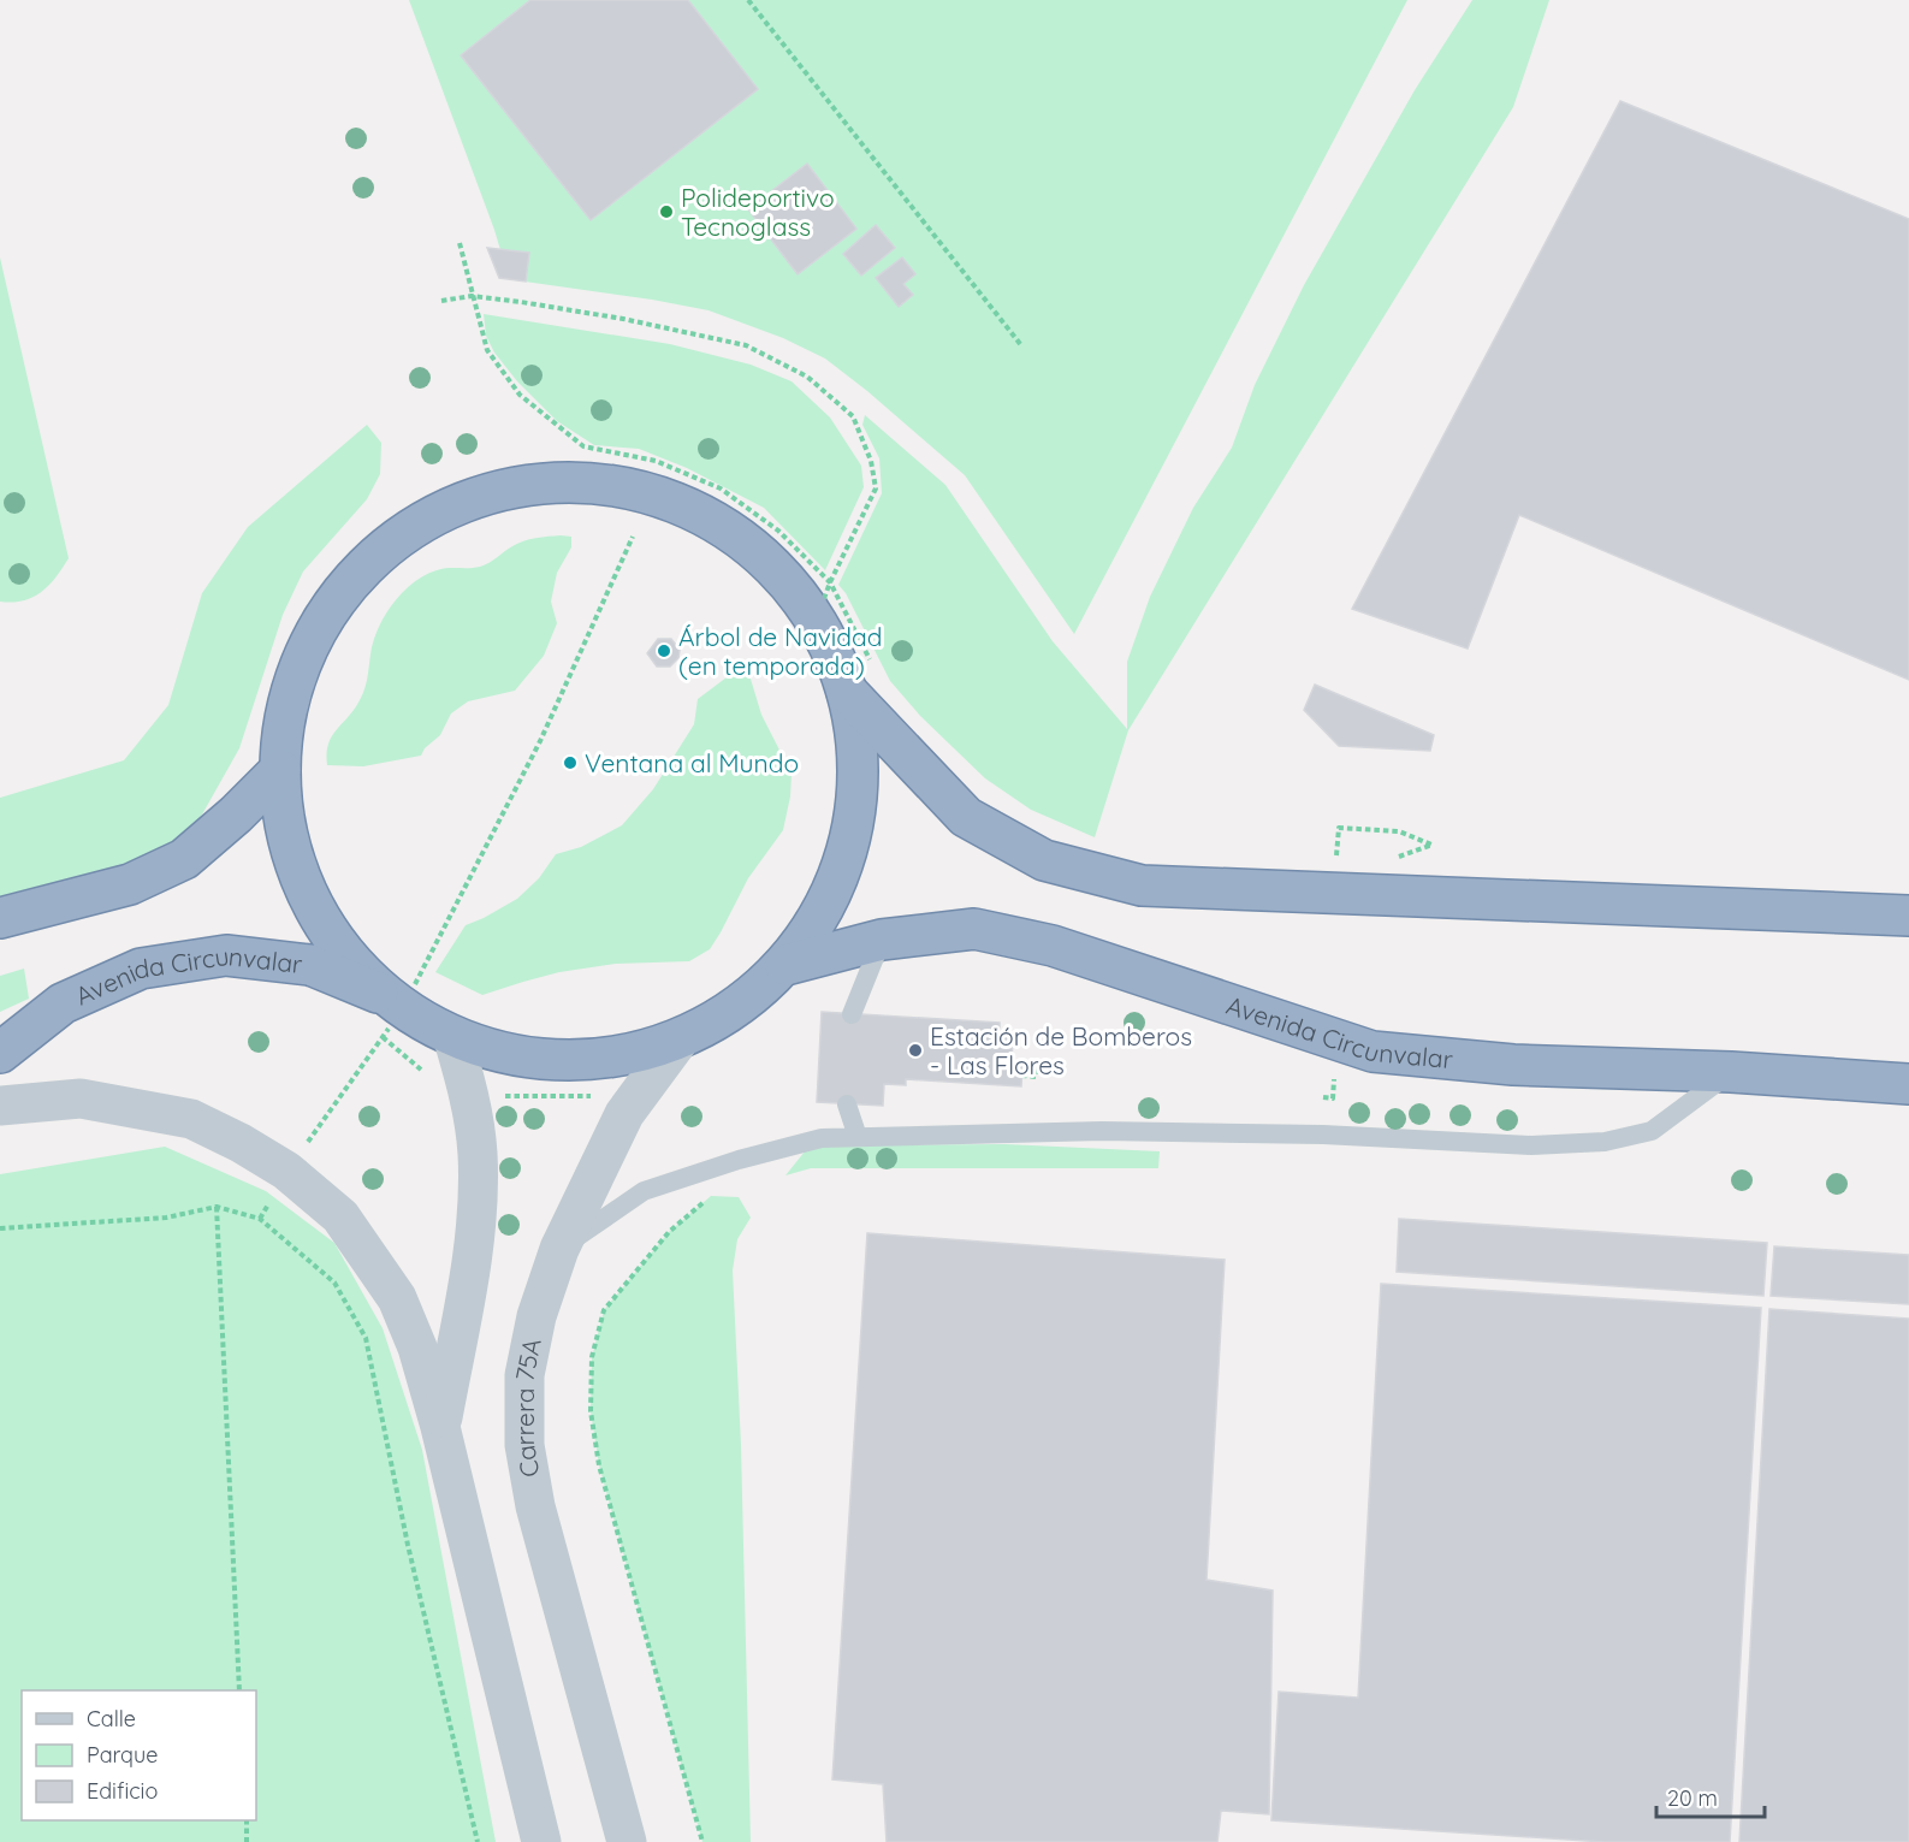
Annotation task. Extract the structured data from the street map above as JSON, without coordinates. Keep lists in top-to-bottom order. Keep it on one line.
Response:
{"streets":{"highway":["Avenida Circunvalar"],"street":["Carrera 75A"]},"places":["Polideportivo Tecnoglass","Árbol de Navidad (en temporada)","Ventana al Mundo","Estación de Bomberos - Las Flores"],"legend":["Calle","Parque","Edificio"],"scale_bar":"20 m"}
